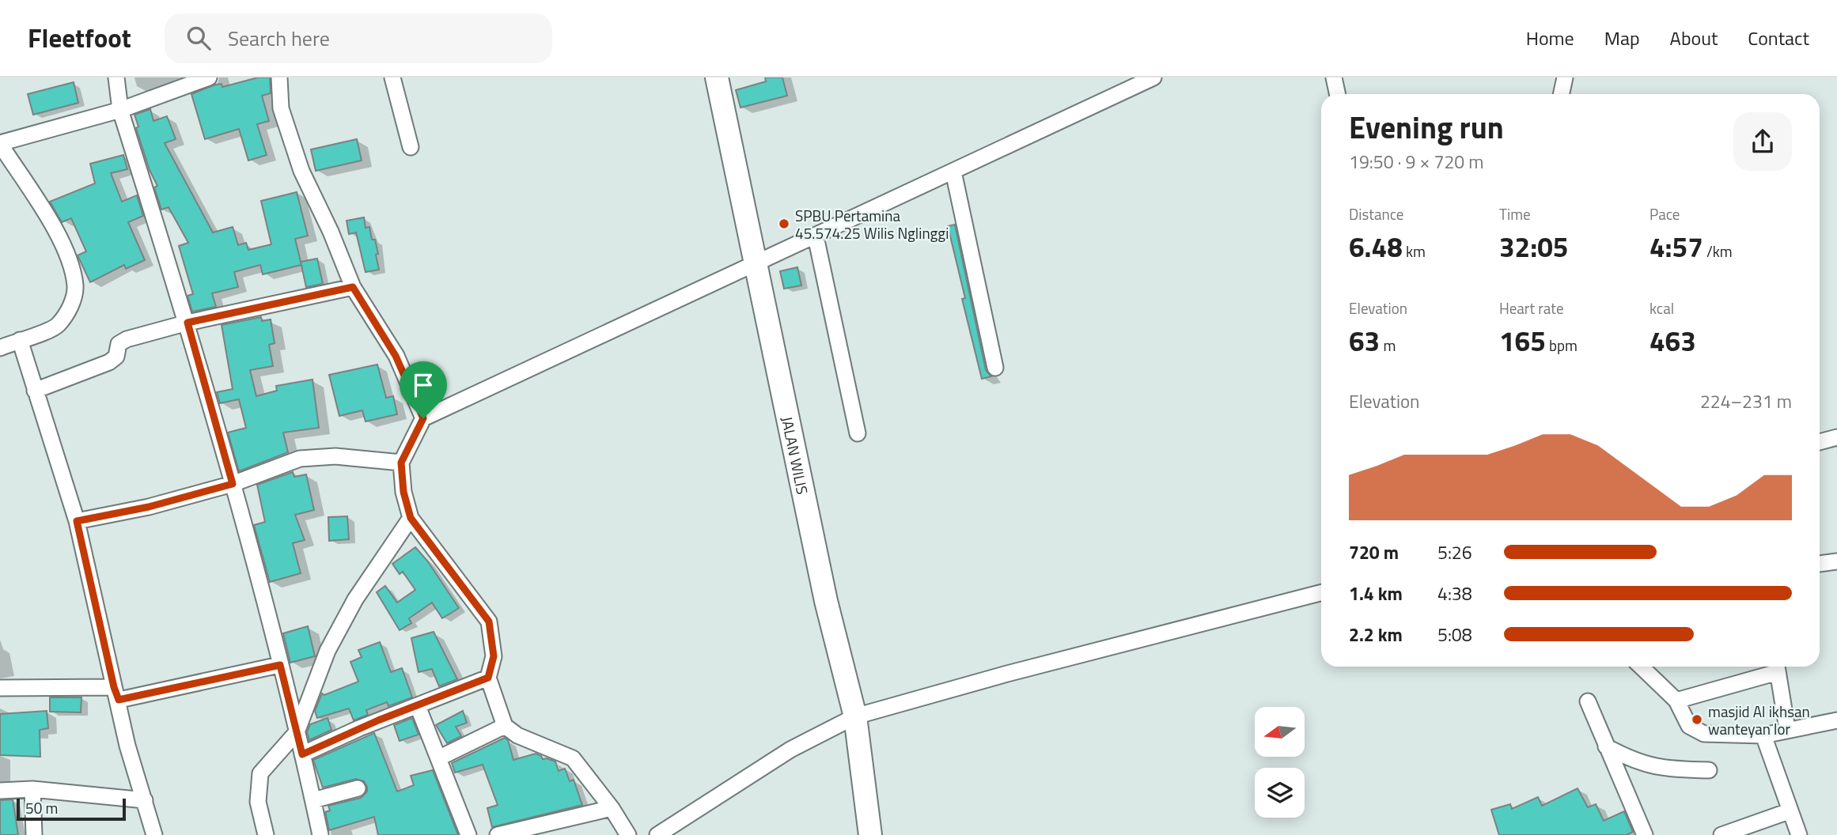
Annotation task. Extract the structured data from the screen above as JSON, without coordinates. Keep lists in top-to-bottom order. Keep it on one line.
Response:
{"streets":{"main road":["JALAN WILIS"]},"places":["SPBU Pertamina 45.574.25 Wilis Nglinggi","masjid Al ikhsan wanteyan lor"],"scale_bar":"50 m","north":"left","page":{"header":"Fleetfoot","search":"Search here","nav":["Home","Map","About","Contact"],"heading":["Evening run","19:50 · 9 × 720 m"],"stats":[["Distance","6.48 km"],["Time","32:05"],["Pace","4:57 /km"],["Elevation","63 m"],["Heart rate","165 bpm"],["kcal","463"]],"chart":["Elevation","224–231 m"],"list":[{"name":"720 m","note":"5:26"},{"name":"1.4 km","note":"4:38"},{"name":"2.2 km","note":"5:08"}],"scale":"50 m"}}
